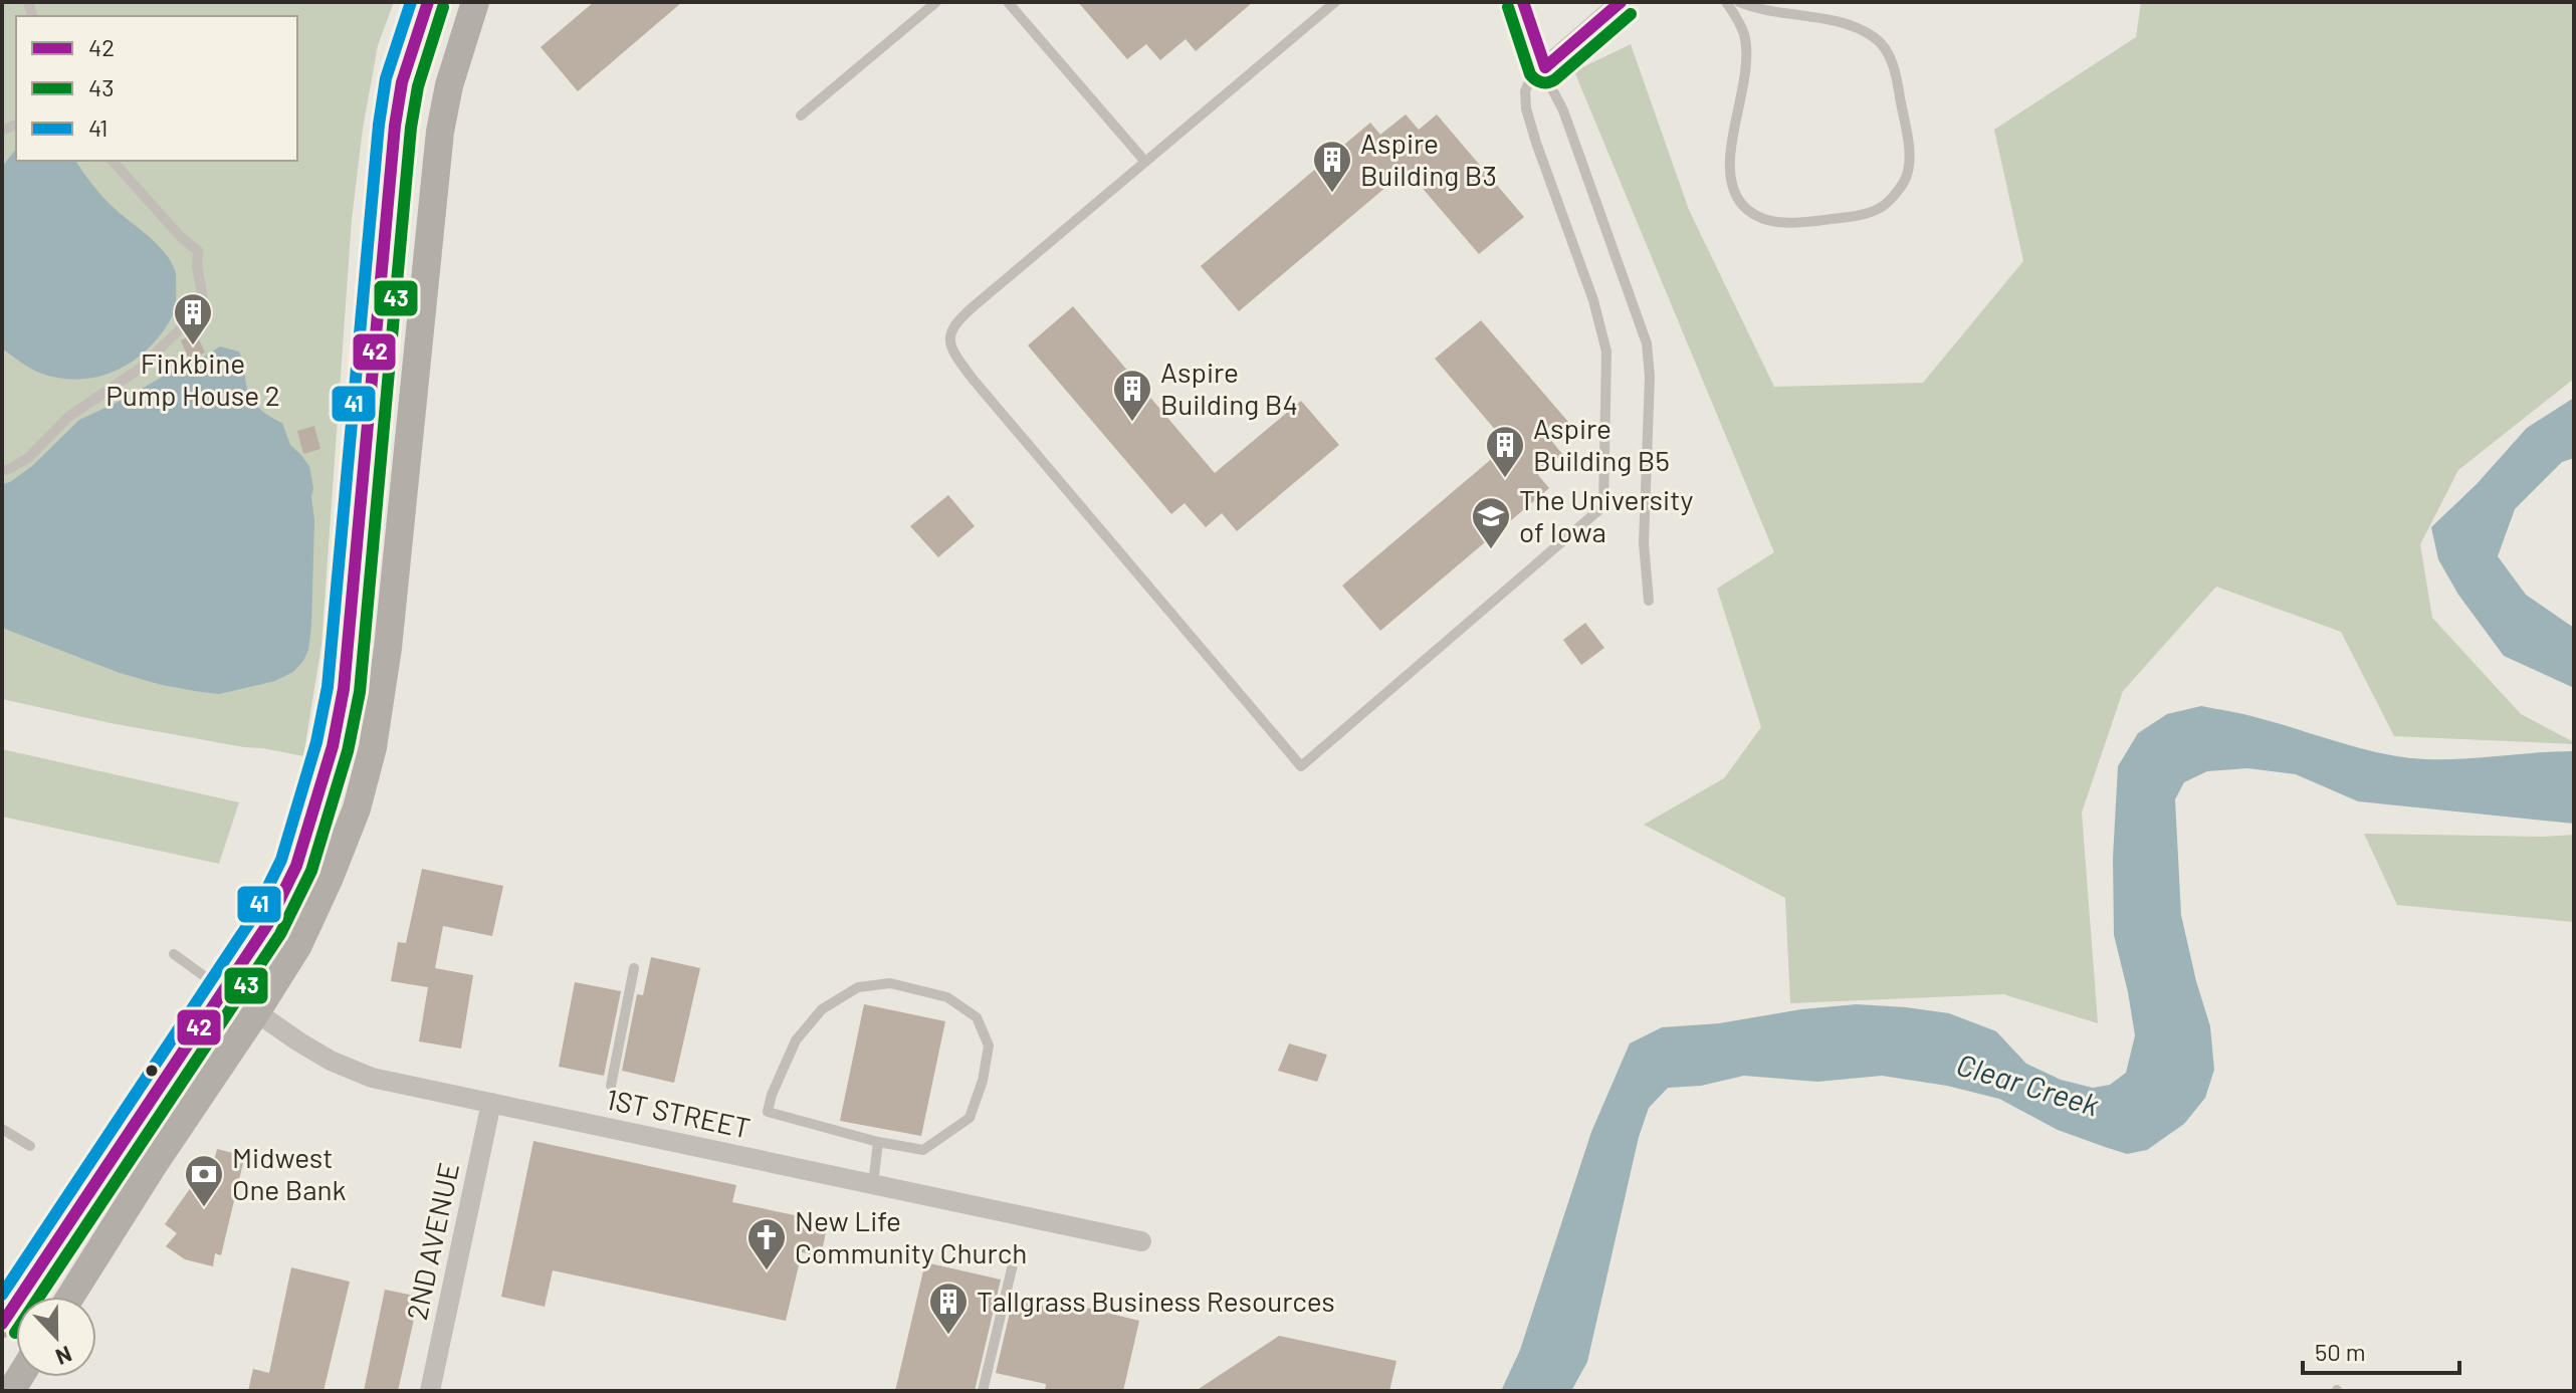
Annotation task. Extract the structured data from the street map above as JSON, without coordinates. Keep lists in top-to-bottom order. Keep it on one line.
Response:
{"streets":{"street":["1ST STREET","2ND AVENUE"]},"crossings":[["1ST STREET","2ND AVENUE"]],"water":["Clear Creek"],"places":{"building":["Aspire Building B3","Finkbine Pump House 2","Aspire Building B4","Aspire Building B5","Tallgrass Business Resources"],"school or university":["The University of Iowa"],"bank":["Midwest One Bank"],"church":["New Life Community Church"]},"lines":["transit line 42","transit line 41","transit line 43"],"legend":["42","43","41"],"scale_bar":"50 m","north":"bottom"}
